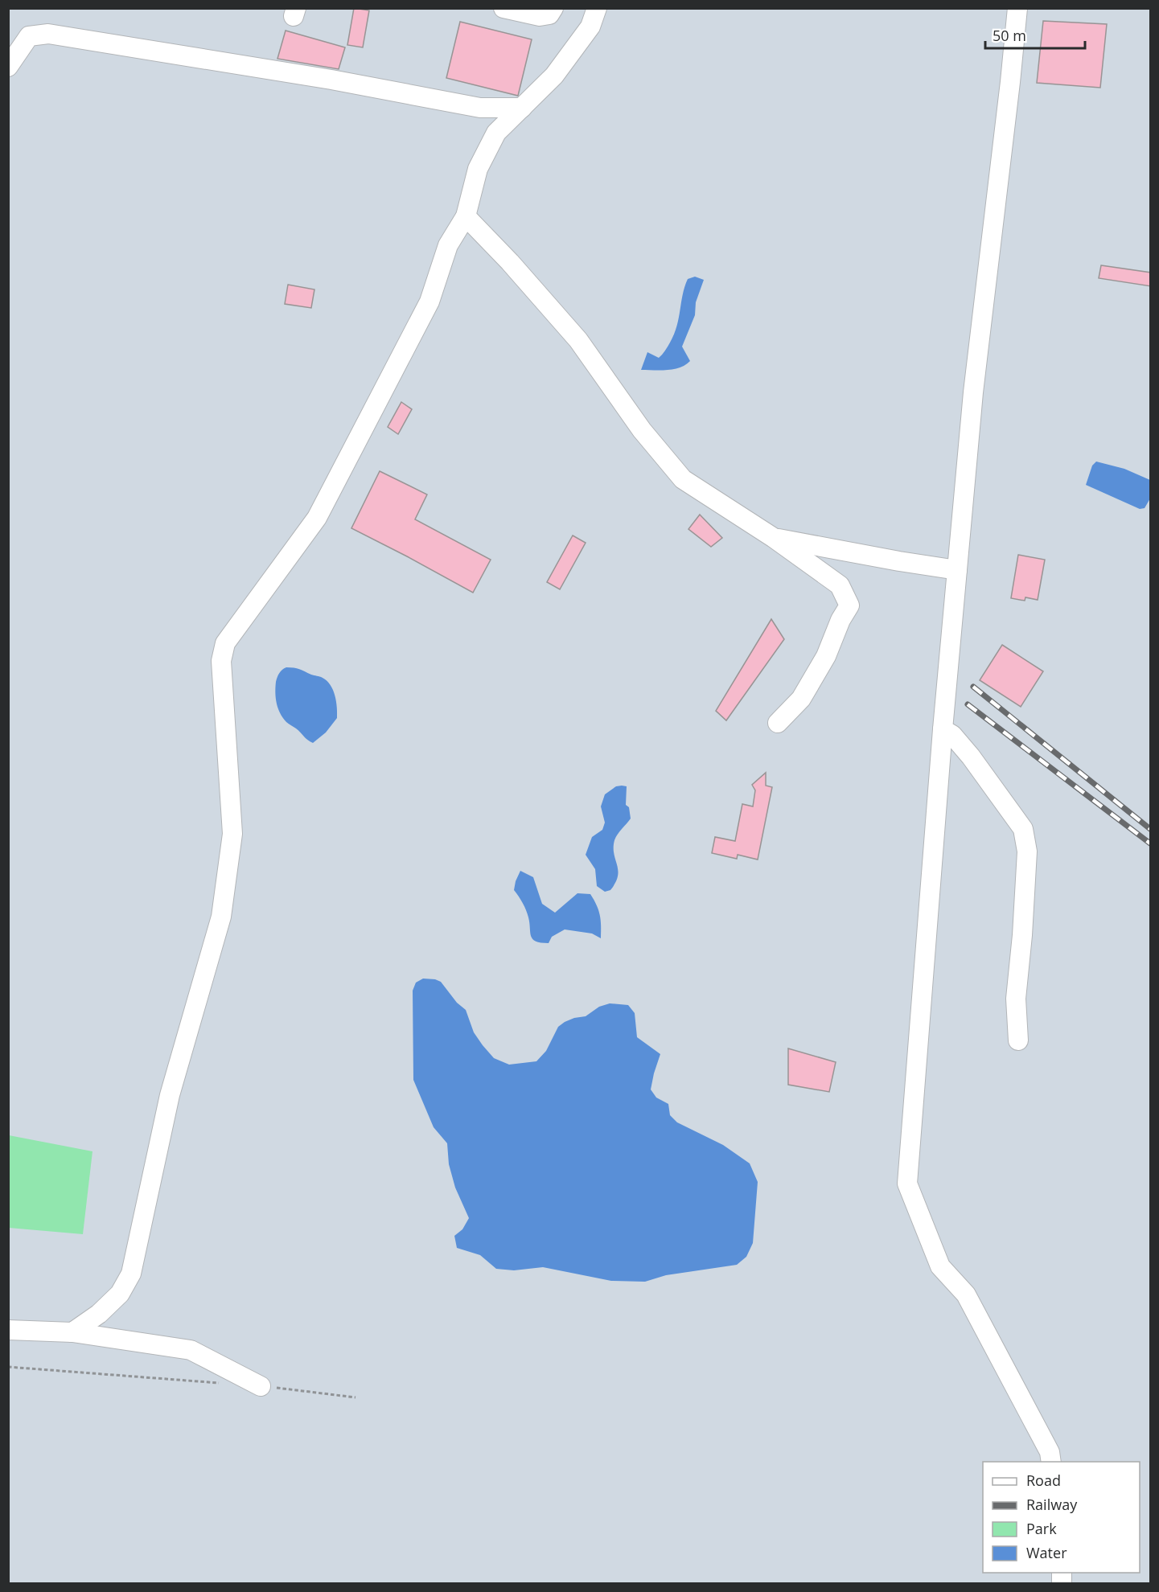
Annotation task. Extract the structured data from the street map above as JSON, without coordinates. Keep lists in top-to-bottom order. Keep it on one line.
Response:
{"legend":["Road","Railway","Park","Water"],"scale_bar":"50 m"}
